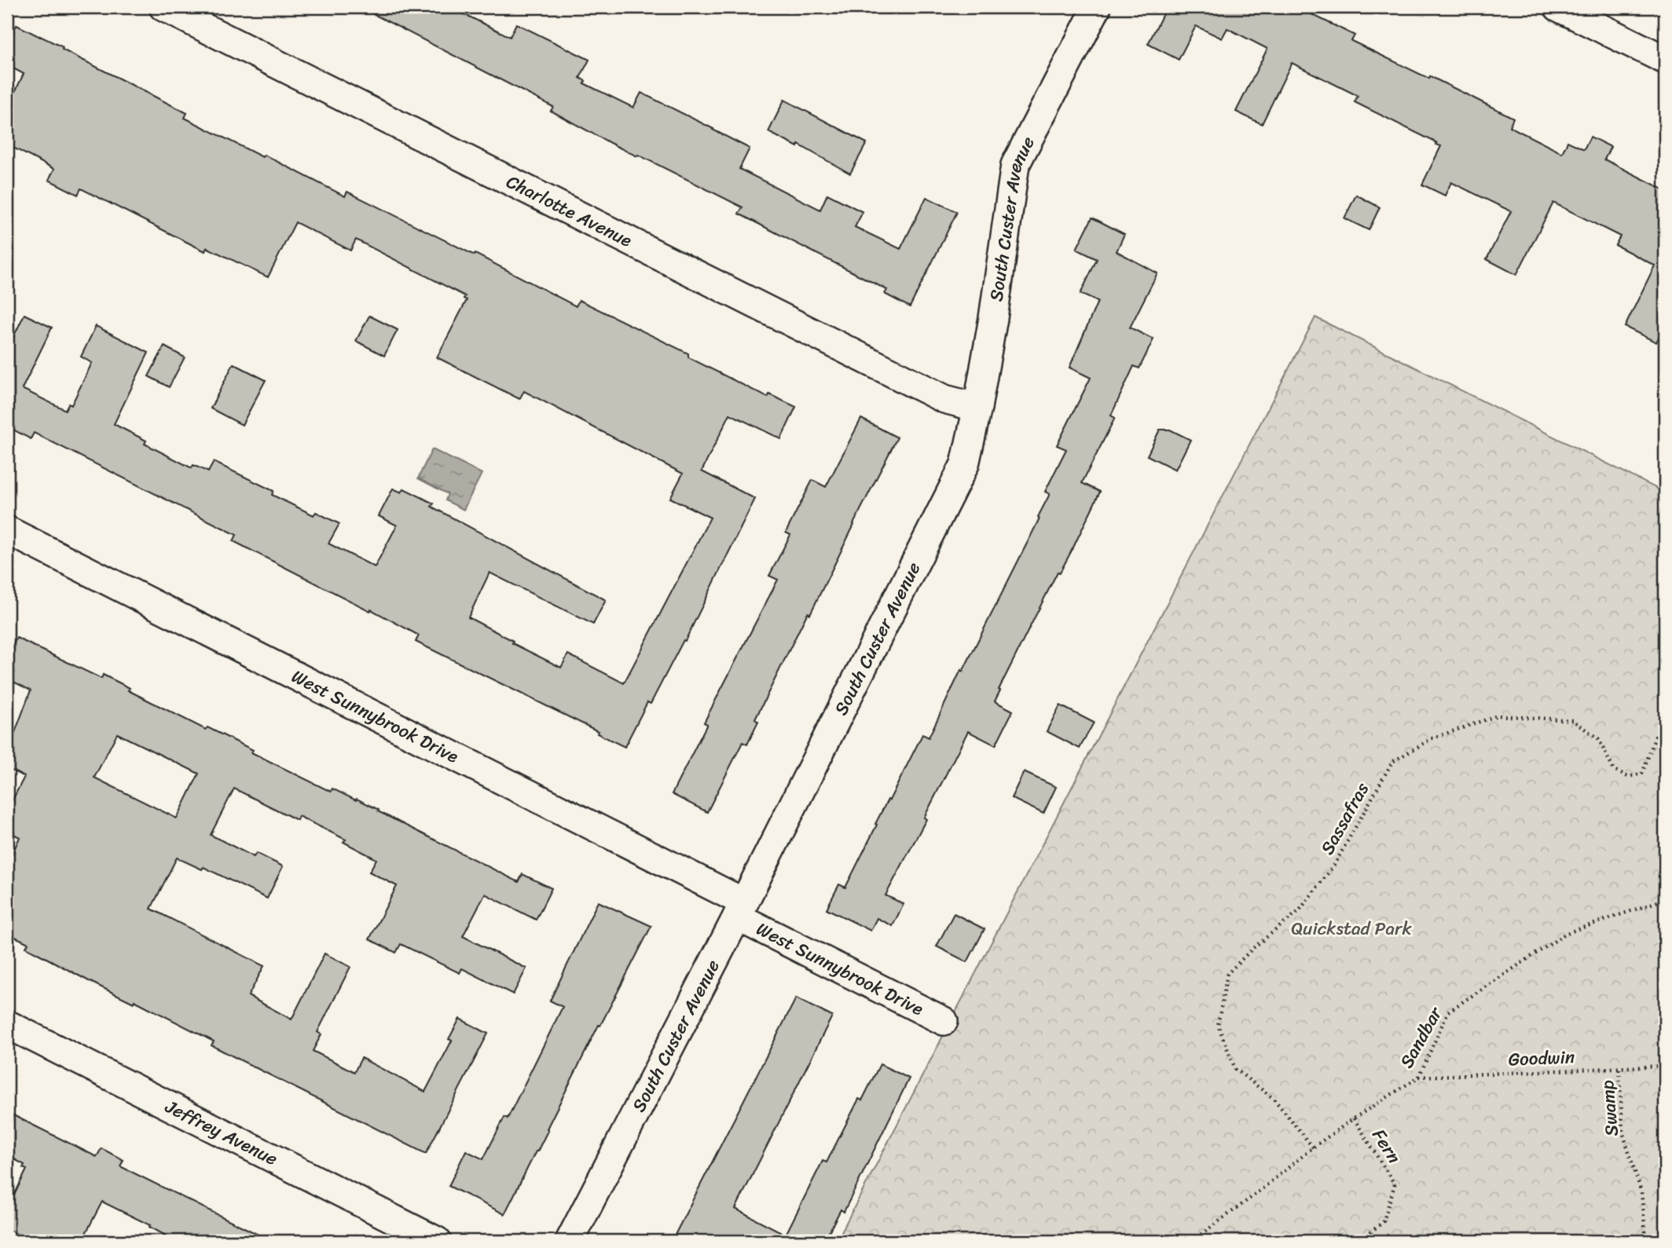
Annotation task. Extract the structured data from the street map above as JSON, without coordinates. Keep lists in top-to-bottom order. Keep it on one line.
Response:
{"streets":{"street":["Charlotte Avenue","South Custer Avenue","West Sunnybrook Drive","Jeffrey Avenue"],"path":["Sassafras","Sandbar","Goodwin","Swamp","Fern"]},"crossings":[["Charlotte Avenue","South Custer Avenue"],["South Custer Avenue","West Sunnybrook Drive"],["Sassafras","Sandbar"],["Sandbar","Goodwin"],["Sandbar","Fern"],["Goodwin","Swamp"]],"parks":["Quickstad Park"]}
